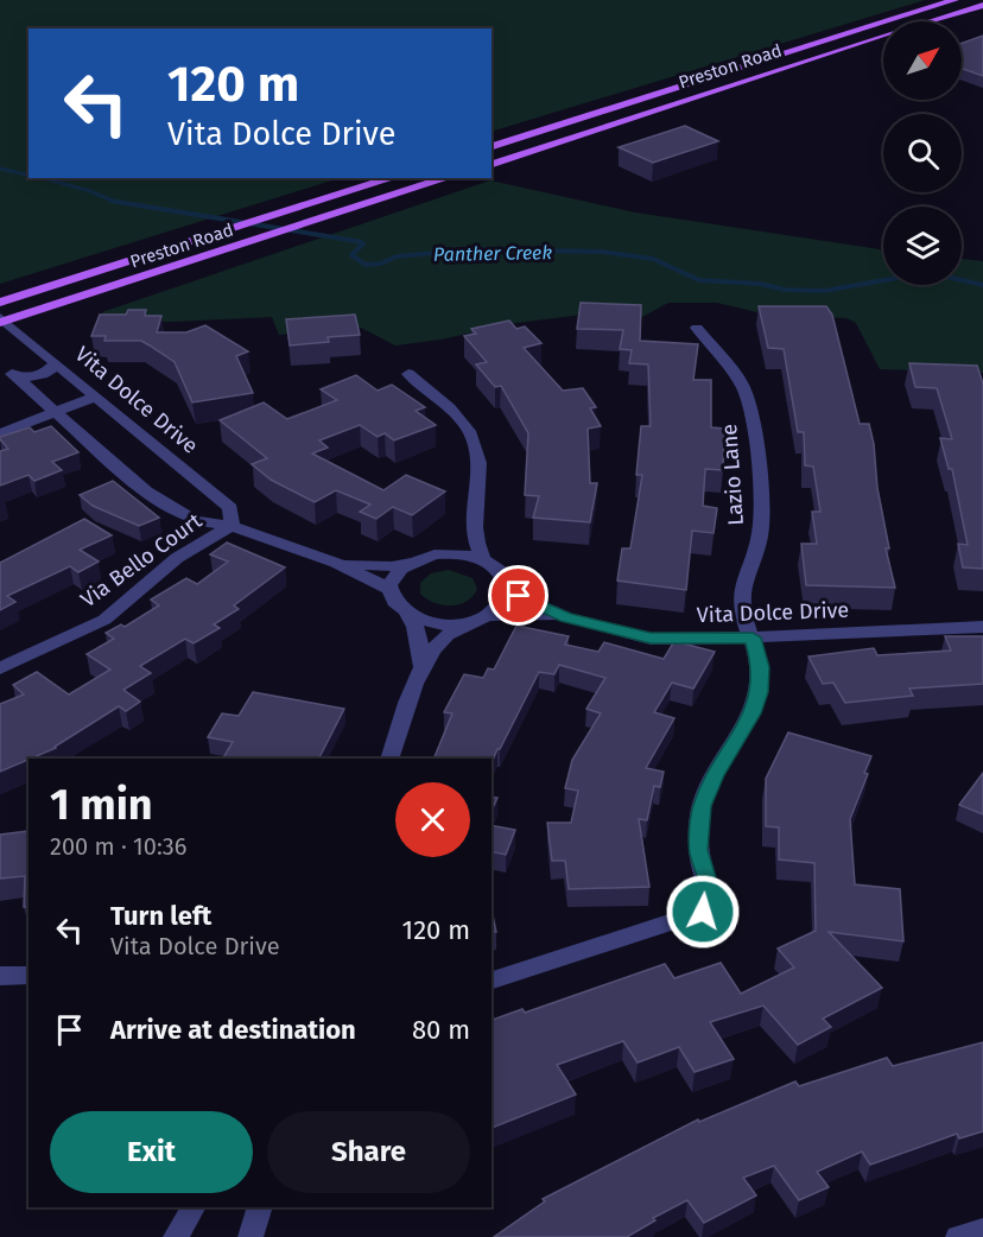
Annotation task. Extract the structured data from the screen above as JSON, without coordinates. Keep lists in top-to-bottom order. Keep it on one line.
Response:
{"streets":{"main road":["Preston Road"],"street":["Vita Dolce Drive","Lazio Lane","Via Bello Court"]},"crossings":[["Preston Road","Vita Dolce Drive"],["Vita Dolce Drive","Lazio Lane"],["Vita Dolce Drive","Via Bello Court"]],"water":["Panther Creek"],"north":"top right","page":{"turn":["120 m","Vita Dolce Drive"],"heading":["1 min","200 m · 10:36"],"list":[{"name":"Turn left","note":"Vita Dolce Drive","value":"120 m"},{"name":"Arrive at destination","value":"80 m"}],"buttons":["Exit","Share"]}}
